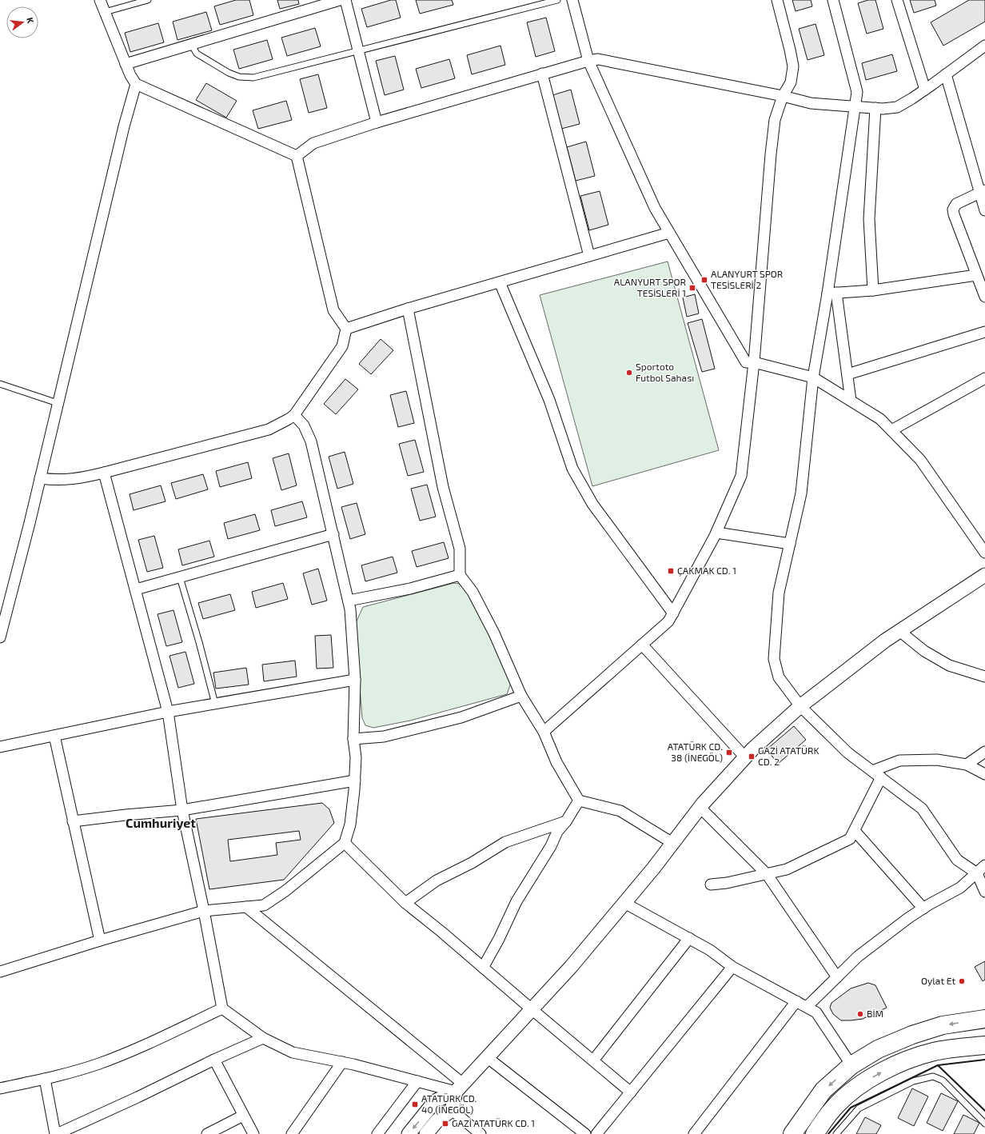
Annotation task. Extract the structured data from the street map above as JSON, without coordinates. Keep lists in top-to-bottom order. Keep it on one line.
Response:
{"districts":["Cumhuriyet"],"places":{"transit":["ALANYURT SPOR TESİSLERİ 2","ALANYURT SPOR TESİSLERİ 1","ÇAKMAK CD. 1","ATATÜRK CD. 38 (İNEGÖL)","GAZİ ATATÜRK CD. 2","ATATÜRK CD. 40 (İNEGÖL)","GAZİ ATATÜRK CD. 1"],"other":["Sportoto Futbol Sahası","Oylat Et","BİM"]},"north":"right"}
